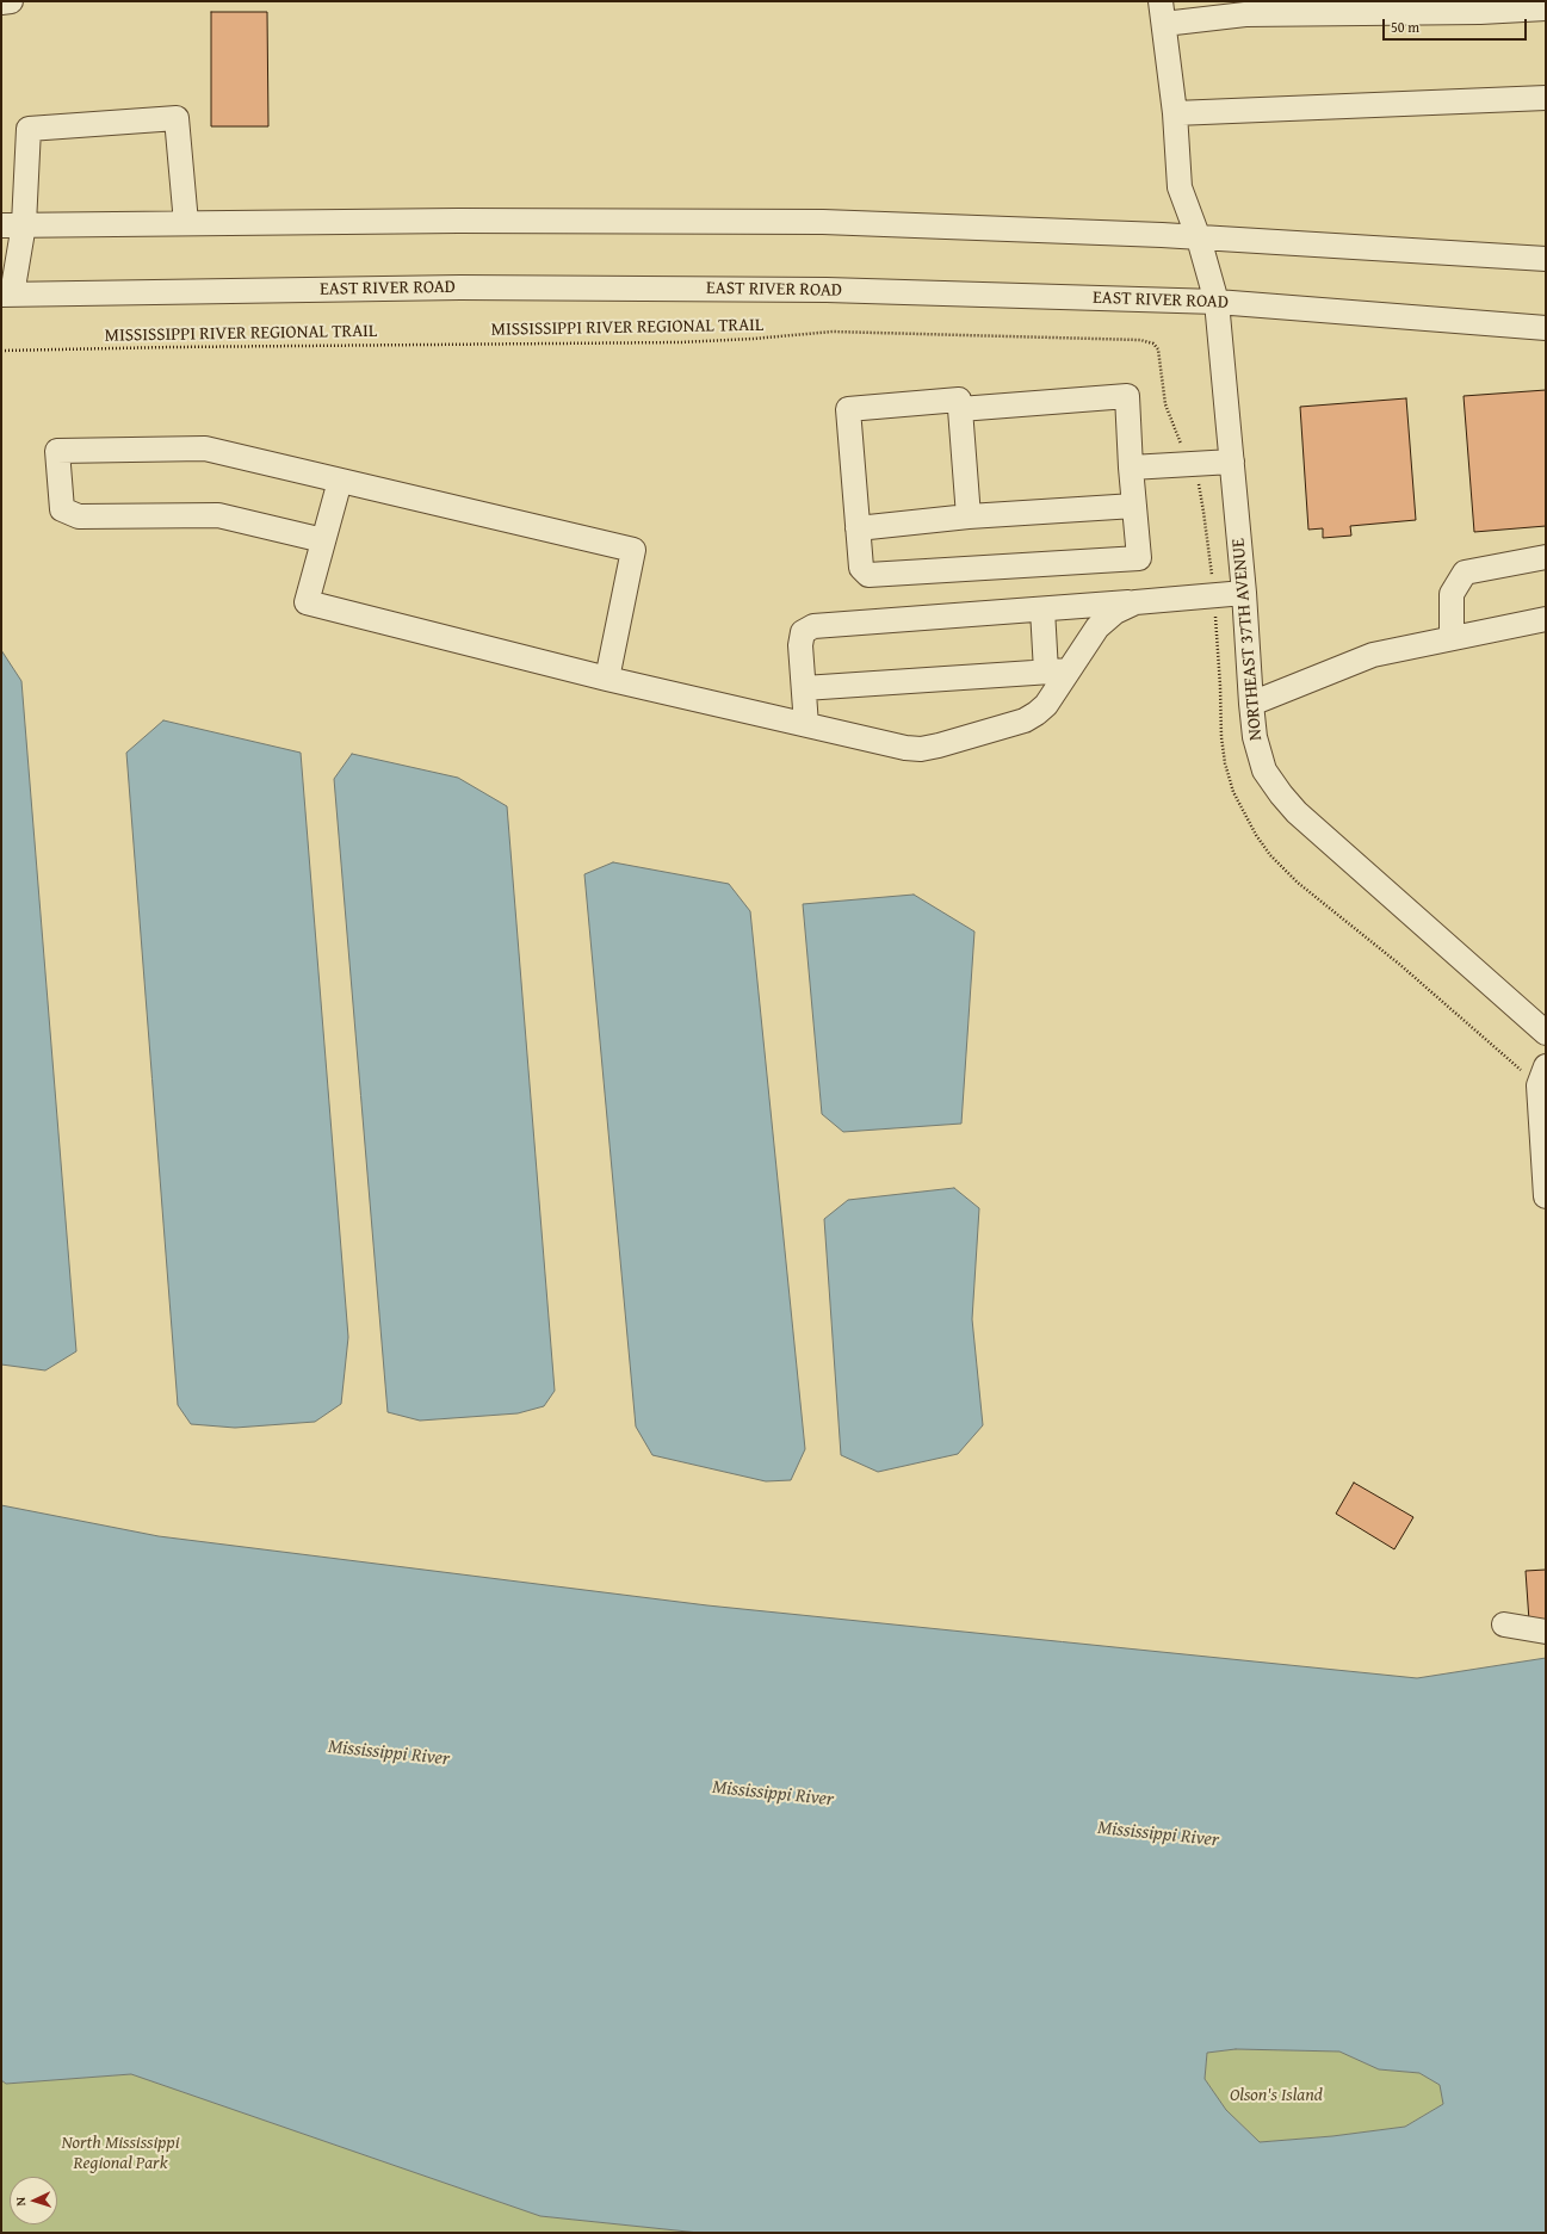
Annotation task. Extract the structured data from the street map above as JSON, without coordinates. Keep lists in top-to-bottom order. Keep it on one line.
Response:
{"streets":{"street":["EAST RIVER ROAD","NORTHEAST 37TH AVENUE"],"path":["MISSISSIPPI RIVER REGIONAL TRAIL"]},"crossings":[["EAST RIVER ROAD","NORTHEAST 37TH AVENUE"]],"water":["Mississippi River"],"parks":["Olson's Island","North Mississippi Regional Park"],"scale_bar":"50 m","north":"left"}
